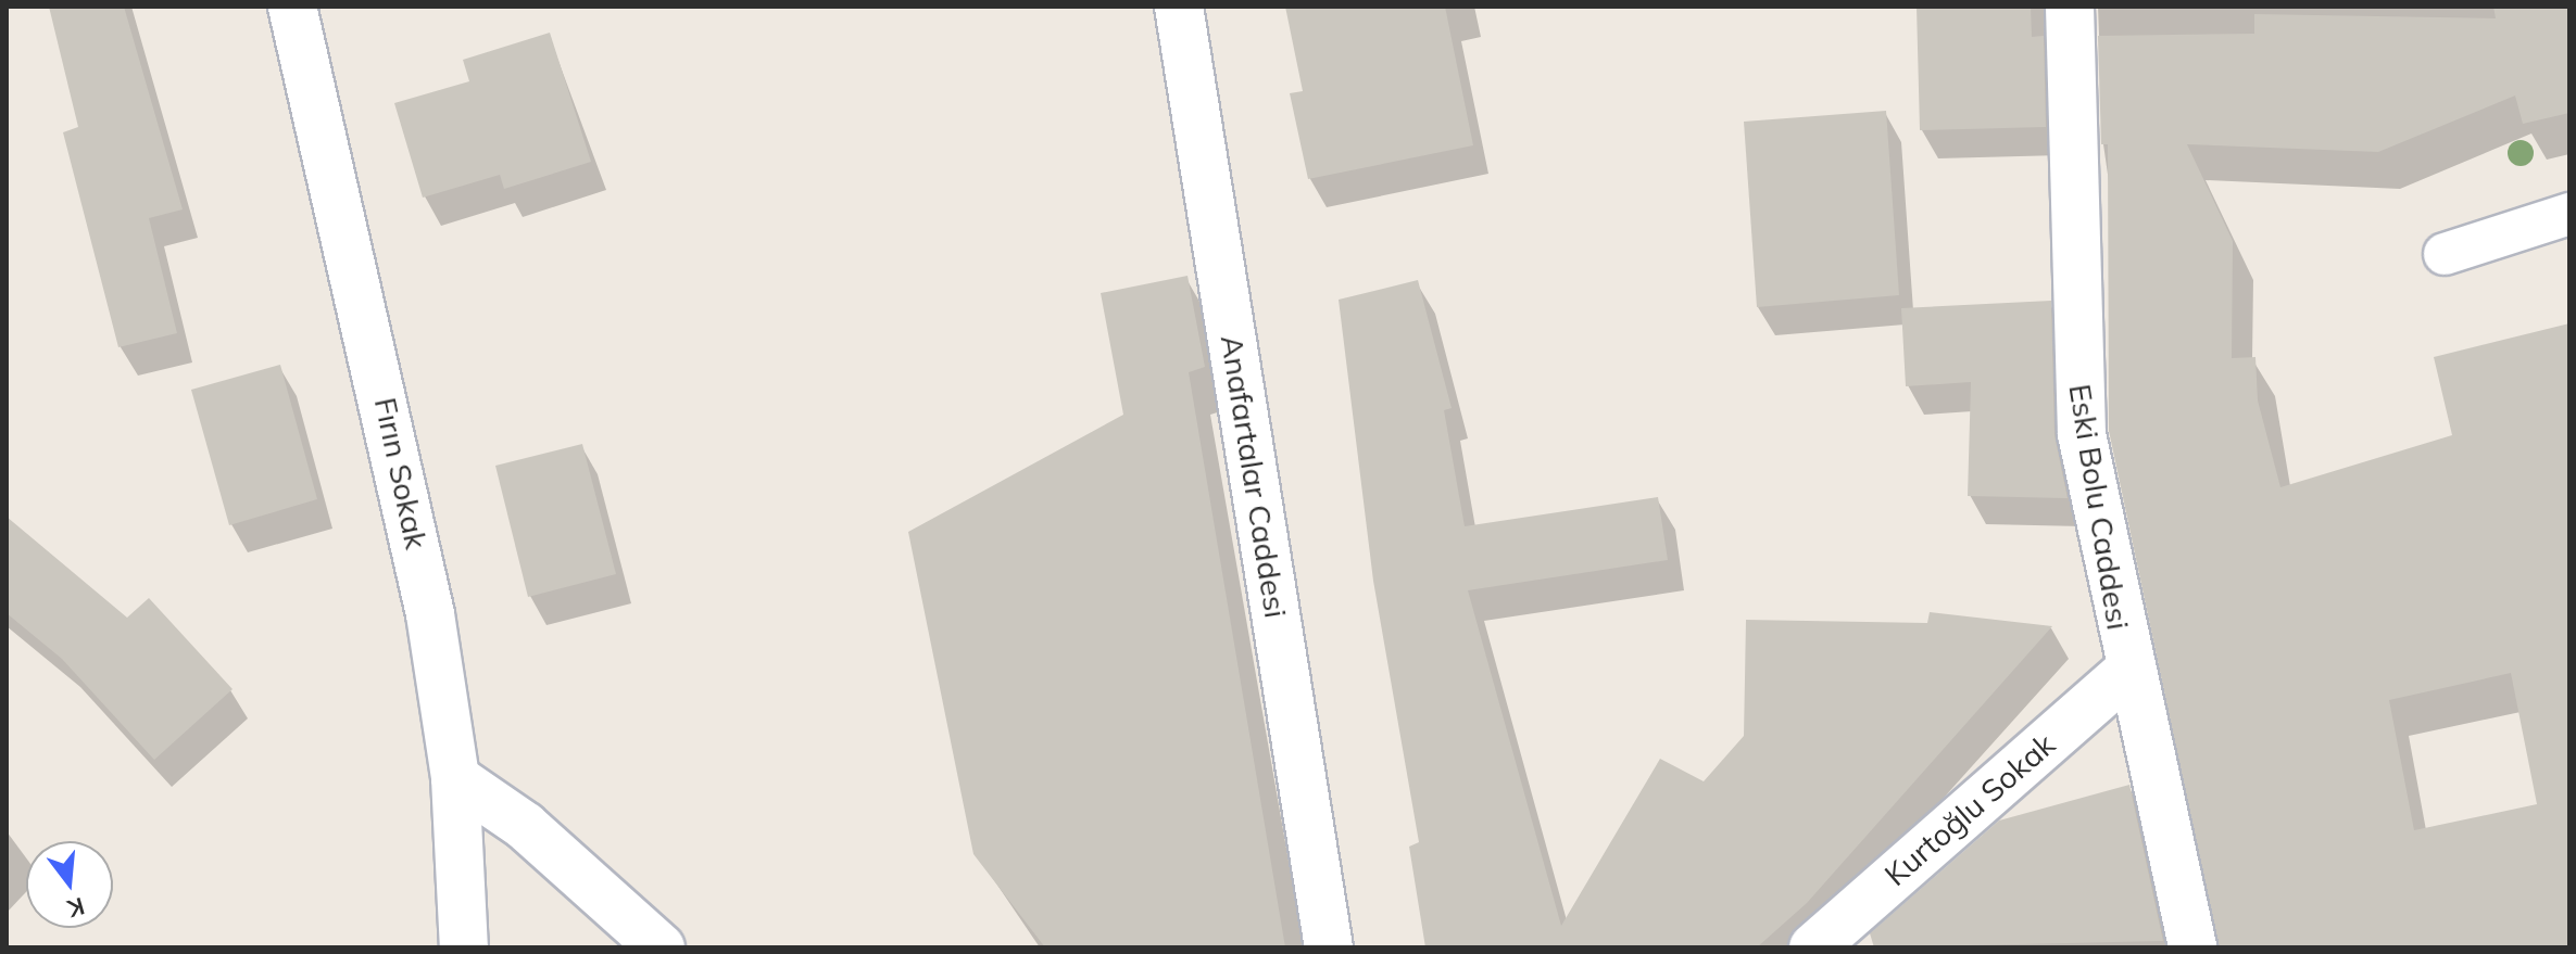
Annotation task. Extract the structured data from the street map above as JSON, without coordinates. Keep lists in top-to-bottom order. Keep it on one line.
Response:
{"streets":{"street":["Fırın Sokak","Anafartalar Caddesi","Eski Bolu Caddesi","Kurtoğlu Sokak"]},"crossings":[["Eski Bolu Caddesi","Kurtoğlu Sokak"]],"north":"bottom"}
